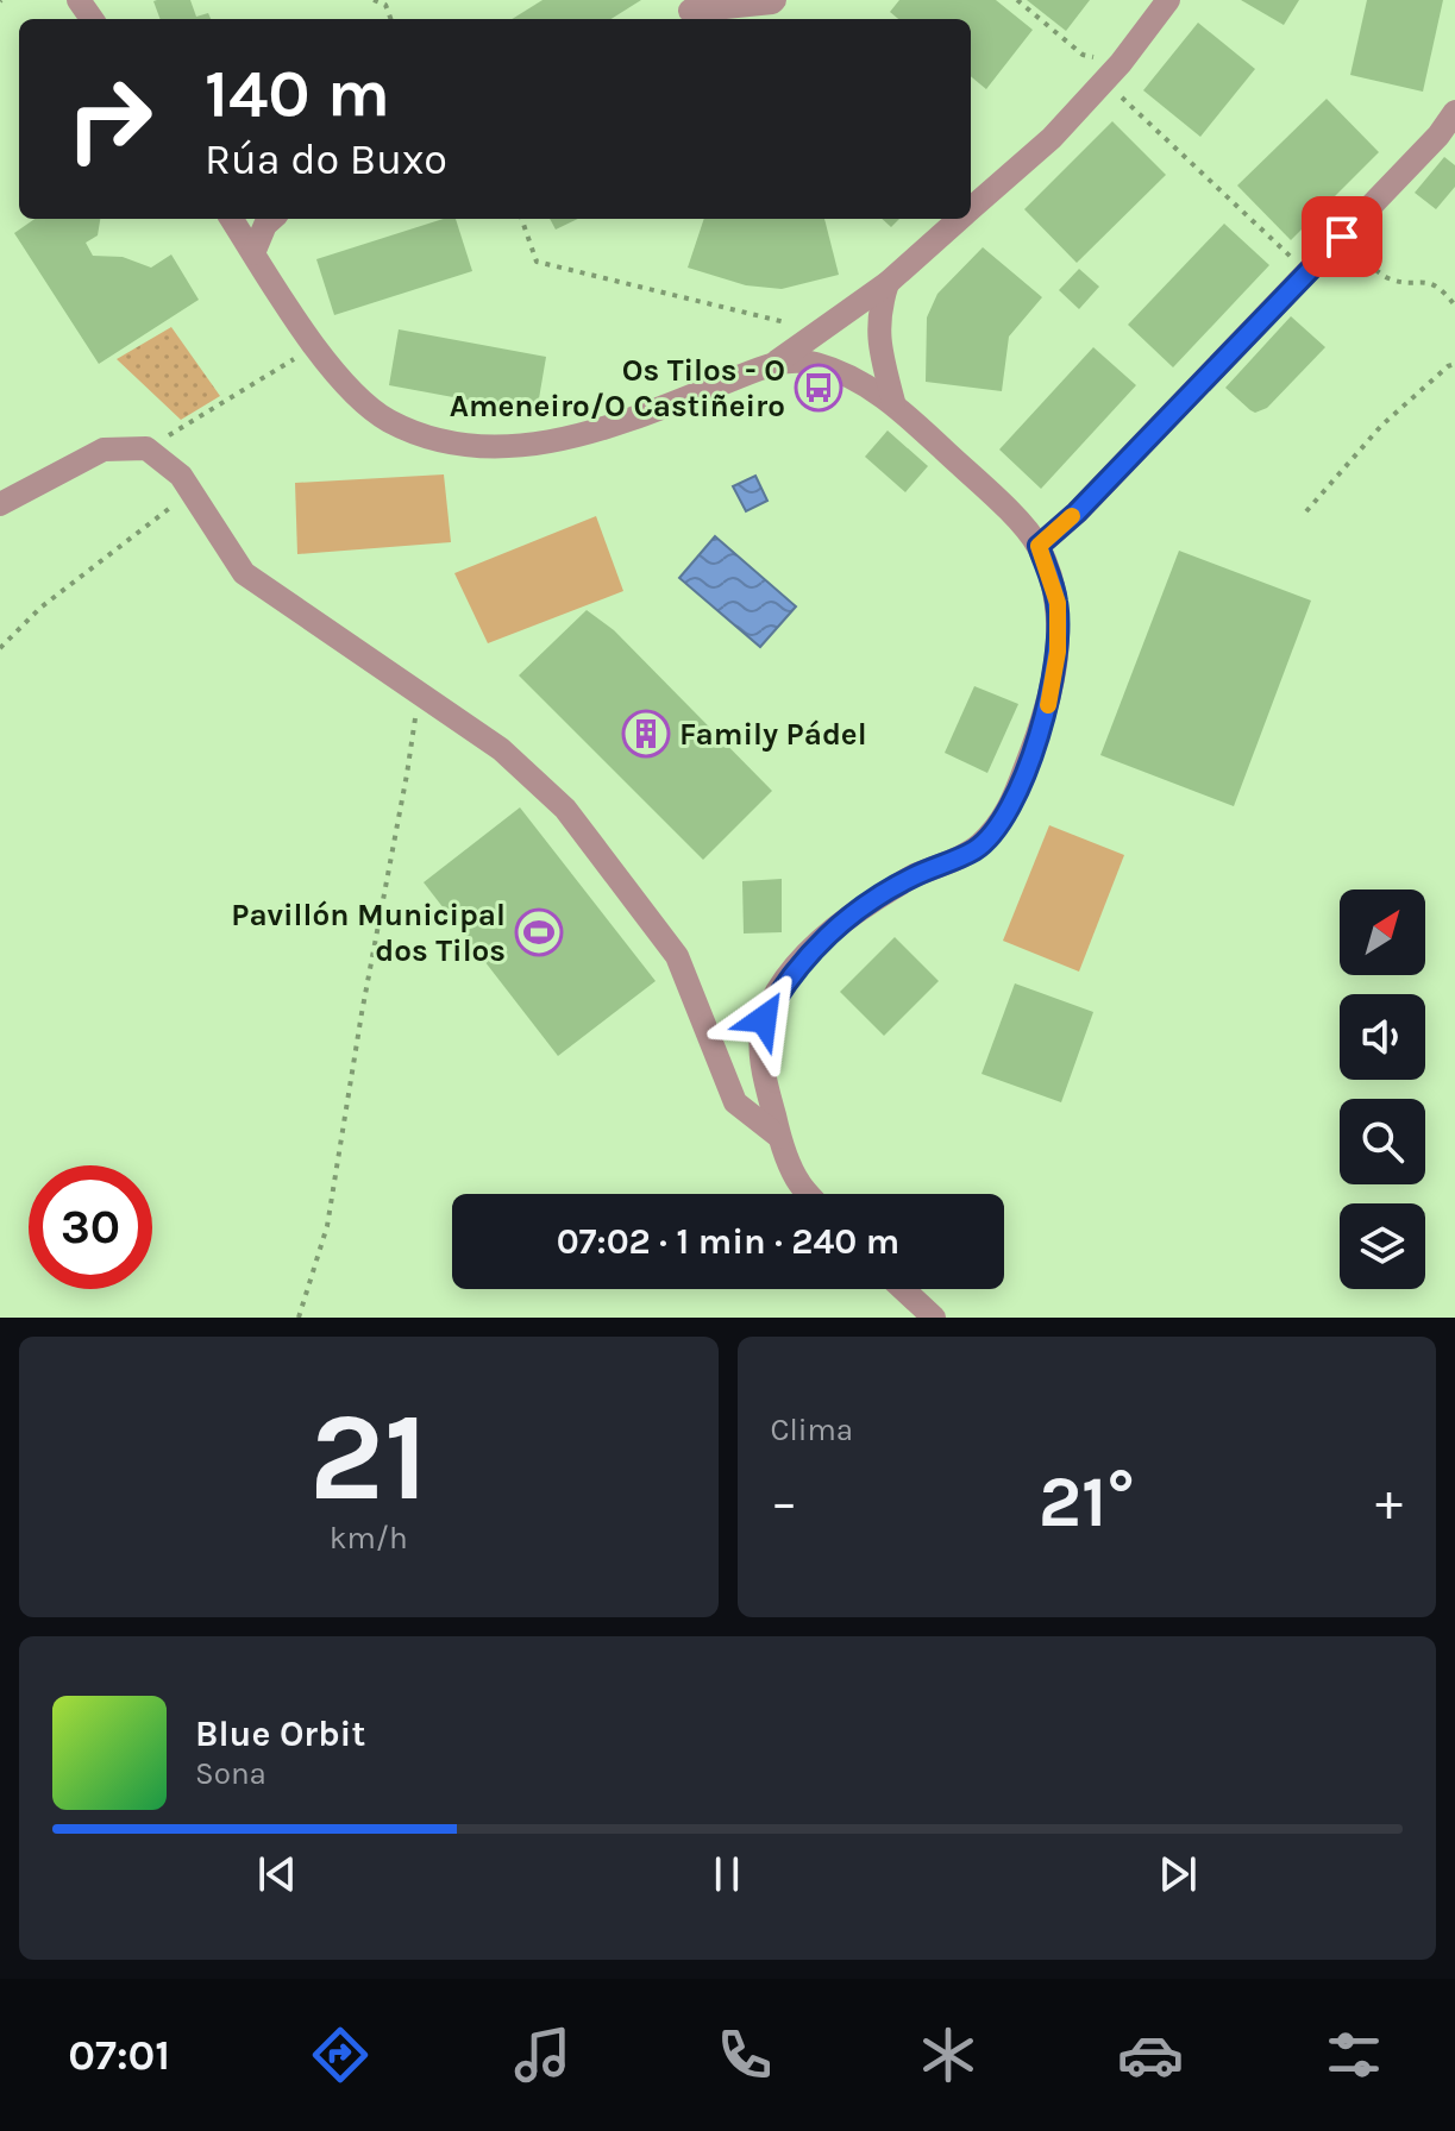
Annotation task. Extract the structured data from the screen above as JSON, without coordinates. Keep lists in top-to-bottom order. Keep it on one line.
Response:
{"places":{"bus stop":["Os Tilos - O Ameneiro/O Castiñeiro"],"building":["Family Pádel"],"sports":["Pavillón Municipal dos Tilos"]},"north":"top right","page":{"turn":["140 m","Rúa do Buxo"],"limit":"30","trip":"07:02 · 1 min · 240 m","tile":[["21","km/h"],"Clima"],"heat":["−","21°","+"],"song":["Blue Orbit","Sona"],"tabs":"07:01"}}
